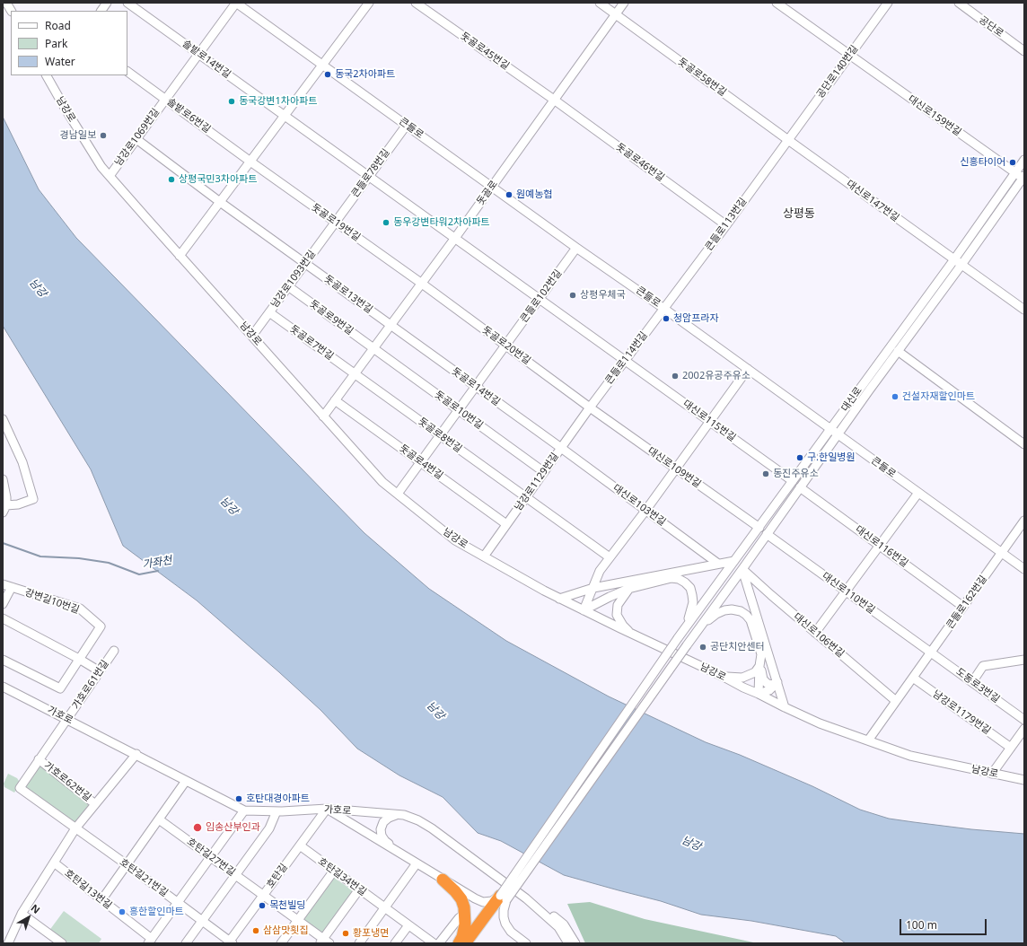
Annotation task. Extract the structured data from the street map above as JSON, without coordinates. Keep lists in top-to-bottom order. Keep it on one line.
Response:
{"streets":{"street":["공단로","돗골로45번길","솔밭로14번길","공단로140번길","돗골로58번길","남강로","솔밭로6번길","대신로159번길","큰들로","남강로1069번길","돗골로46번길","큰들로78번길","돗골로","대신로147번길","돗골로19번길","큰들로113번길","남강로1093번길","돗골로13번길","큰들로102번길","돗골로9번길","돗골로7번길","돗골로20번길","큰들로114번길","돗골로14번길","대신로","돗골로10번길","대신로115번길","돗골로8번길","돗골로4번길","대신로109번길","남강로1129번길","대신로103번길","대신로116번길","대신로110번길","강변길10번길","큰들로162번길","대신로106번길","가호로61번길","도동로3번길","남강로1179번길","가호로","가호로62번길","호탄길27번길","호탄길","호탄길34번길","호탄길21번길","호탄길13번길"]},"crossings":[["돗골로45번길","돗골로46번길"],["돗골로45번길","돗골로"],["솔밭로14번길","남강로1069번길"],["솔밭로14번길","큰들로78번길"],["솔밭로14번길","돗골로"],["솔밭로14번길","대신로115번길"],["공단로140번길","돗골로58번길"],["공단로140번길","대신로159번길"],["공단로140번길","대신로147번길"],["공단로140번길","큰들로113번길"],["돗골로58번길","돗골로"],["돗골로58번길","대신로147번길"],["돗골로58번길","큰들로113번길"],["남강로","남강로1069번길"],["남강로","돗골로"],["남강로","남강로1093번길"],["남강로","큰들로102번길"],["남강로","남강로1129번길"],["솔밭로6번길","남강로1069번길"],["솔밭로6번길","돗골로19번길"],["대신로159번길","대신로"],["큰들로","남강로1069번길"],["큰들로","큰들로78번길"],["큰들로","돗골로"],["큰들로","큰들로113번길"],["큰들로","큰들로102번길"],["큰들로","큰들로114번길"],["큰들로","대신로"],["큰들로","큰들로162번길"],["남강로1069번길","돗골로13번길"],["돗골로46번길","돗골로"],["돗골로46번길","큰들로113번길"],["큰들로78번길","돗골로19번길"],["큰들로78번길","남강로1093번길"],["돗골로","돗골로19번길"],["돗골로","돗골로13번길"],["돗골로","돗골로9번길"],["돗골로","돗골로7번길"],["돗골로","돗골로20번길"],["돗골로","돗골로14번길"],["돗골로","돗골로10번길"],["돗골로","대신로115번길"],["돗골로","돗골로8번길"],["돗골로","돗골로4번길"],["대신로147번길","큰들로113번길"],["대신로147번길","대신로"],["돗골로19번길","남강로1093번길"],["돗골로19번길","돗골로20번길"],["큰들로113번길","큰들로114번길"],["남강로1093번길","돗골로13번길"],["남강로1093번길","돗골로9번길"],["남강로1093번길","돗골로7번길"],["돗골로13번길","돗골로14번길"],["큰들로102번길","돗골로20번길"],["큰들로102번길","돗골로14번길"],["큰들로102번길","돗골로10번길"],["큰들로102번길","대신로115번길"],["큰들로102번길","돗골로8번길"],["큰들로102번길","돗골로4번길"],["돗골로9번길","돗골로10번길"],["돗골로7번길","돗골로8번길"],["돗골로20번길","큰들로114번길"],["돗골로20번길","대신로109번길"],["돗골로20번길","남강로1129번길"],["큰들로114번길","대신로115번길"],["큰들로114번길","대신로109번길"],["큰들로114번길","남강로1129번길"],["돗골로14번길","남강로1129번길"],["돗골로14번길","대신로103번길"],["대신로","대신로115번길"],["대신로","대신로109번길"],["대신로","대신로116번길"],["대신로","대신로110번길"],["대신로","대신로106번길"],["돗골로10번길","남강로1129번길"],["돗골로8번길","남강로1129번길"],["돗골로4번길","남강로1129번길"],["대신로109번길","남강로1129번길"],["남강로1129번길","대신로103번길"],["대신로116번길","큰들로162번길"],["대신로110번길","큰들로162번길"],["대신로110번길","도동로3번길"],["큰들로162번길","도동로3번길"],["가호로61번길","가호로"],["가호로61번길","가호로62번길"],["가호로","가호로62번길"],["가호로","호탄길"],["가호로62번길","호탄길21번길"],["호탄길27번길","호탄길"],["호탄길","호탄길34번길"],["호탄길","호탄길21번길"]],"districts":["상평동"],"water":["남강","가좌천"],"places":["동국2차아파트","동국강변1차아파트","경남일보","신흥타이어","상평국민3차아파트","원예농협","동우강변타워2차아파트","상평우체국","청암프라자","2002유공주유소","건설자재할인마트","구.한일병원","동진주유소","공단치안센터","호탄대경아파트","임송산부인과","목천빌딩","흥한할인마트","삼삼맛횟집","황포냉면"],"legend":["Road","Park","Water"],"scale_bar":"100 m","north":"top right"}
